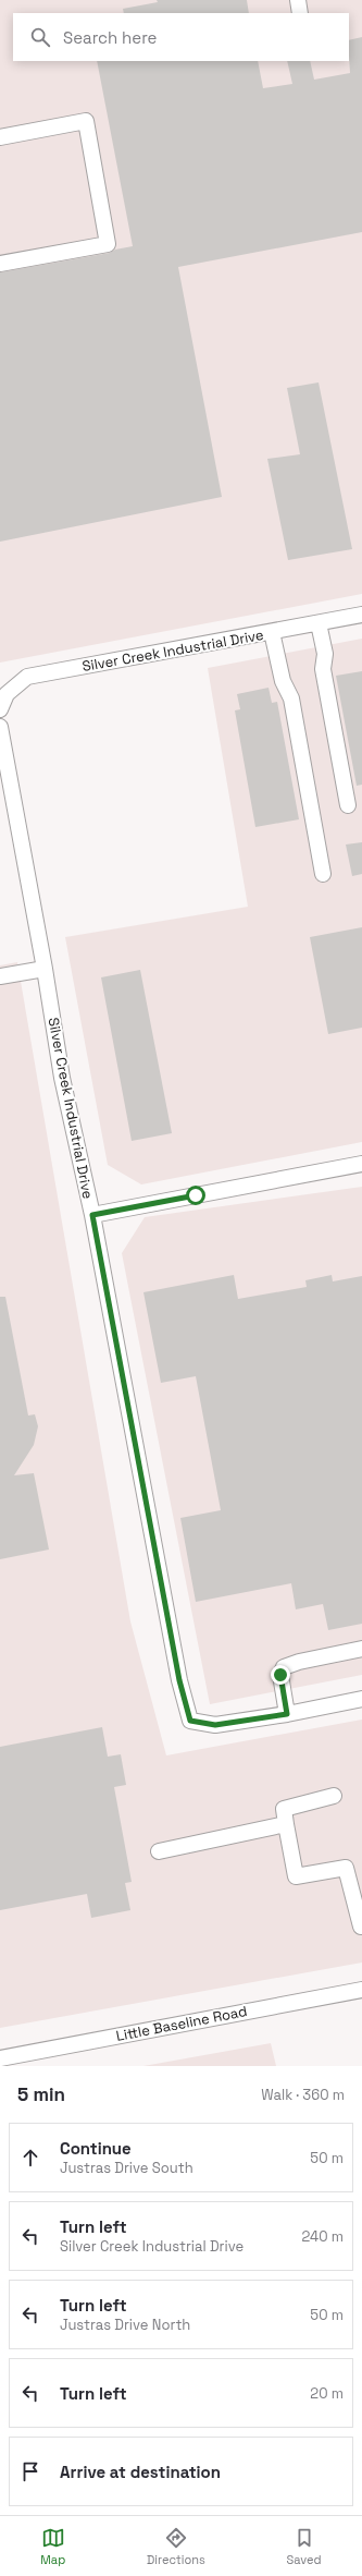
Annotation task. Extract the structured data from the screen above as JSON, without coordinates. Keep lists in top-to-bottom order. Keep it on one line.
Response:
{"streets":{"street":["Silver Creek Industrial Drive","Little Baseline Road"]},"page":{"search":"Search here","heading":["5 min","Walk · 360 m"],"list":[["Continue","Justras Drive South","50 m"],["Turn left","Silver Creek Industrial Drive","240 m"],["Turn left","Justras Drive North","50 m"],["Turn left","20 m"],"Arrive at destination"],"nav":["Map","Directions","Saved"]}}
